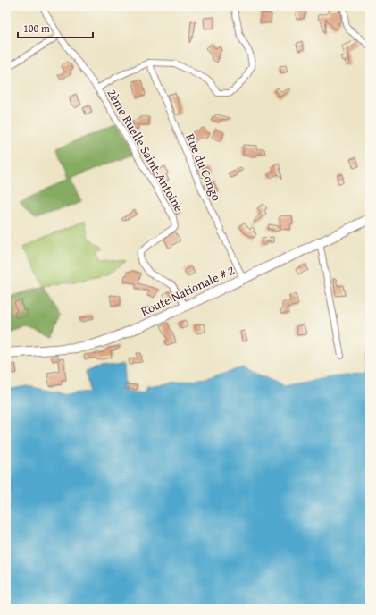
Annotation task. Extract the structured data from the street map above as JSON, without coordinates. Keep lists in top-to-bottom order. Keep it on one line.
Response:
{"streets":{"main road":["Route Nationale # 2"],"street":["2ème Ruelle Saint-Antoine","Rue du Congo"]},"crossings":[["2ème Ruelle Saint-Antoine","Route Nationale # 2"],["Rue du Congo","Route Nationale # 2"]],"scale_bar":"100 m"}
